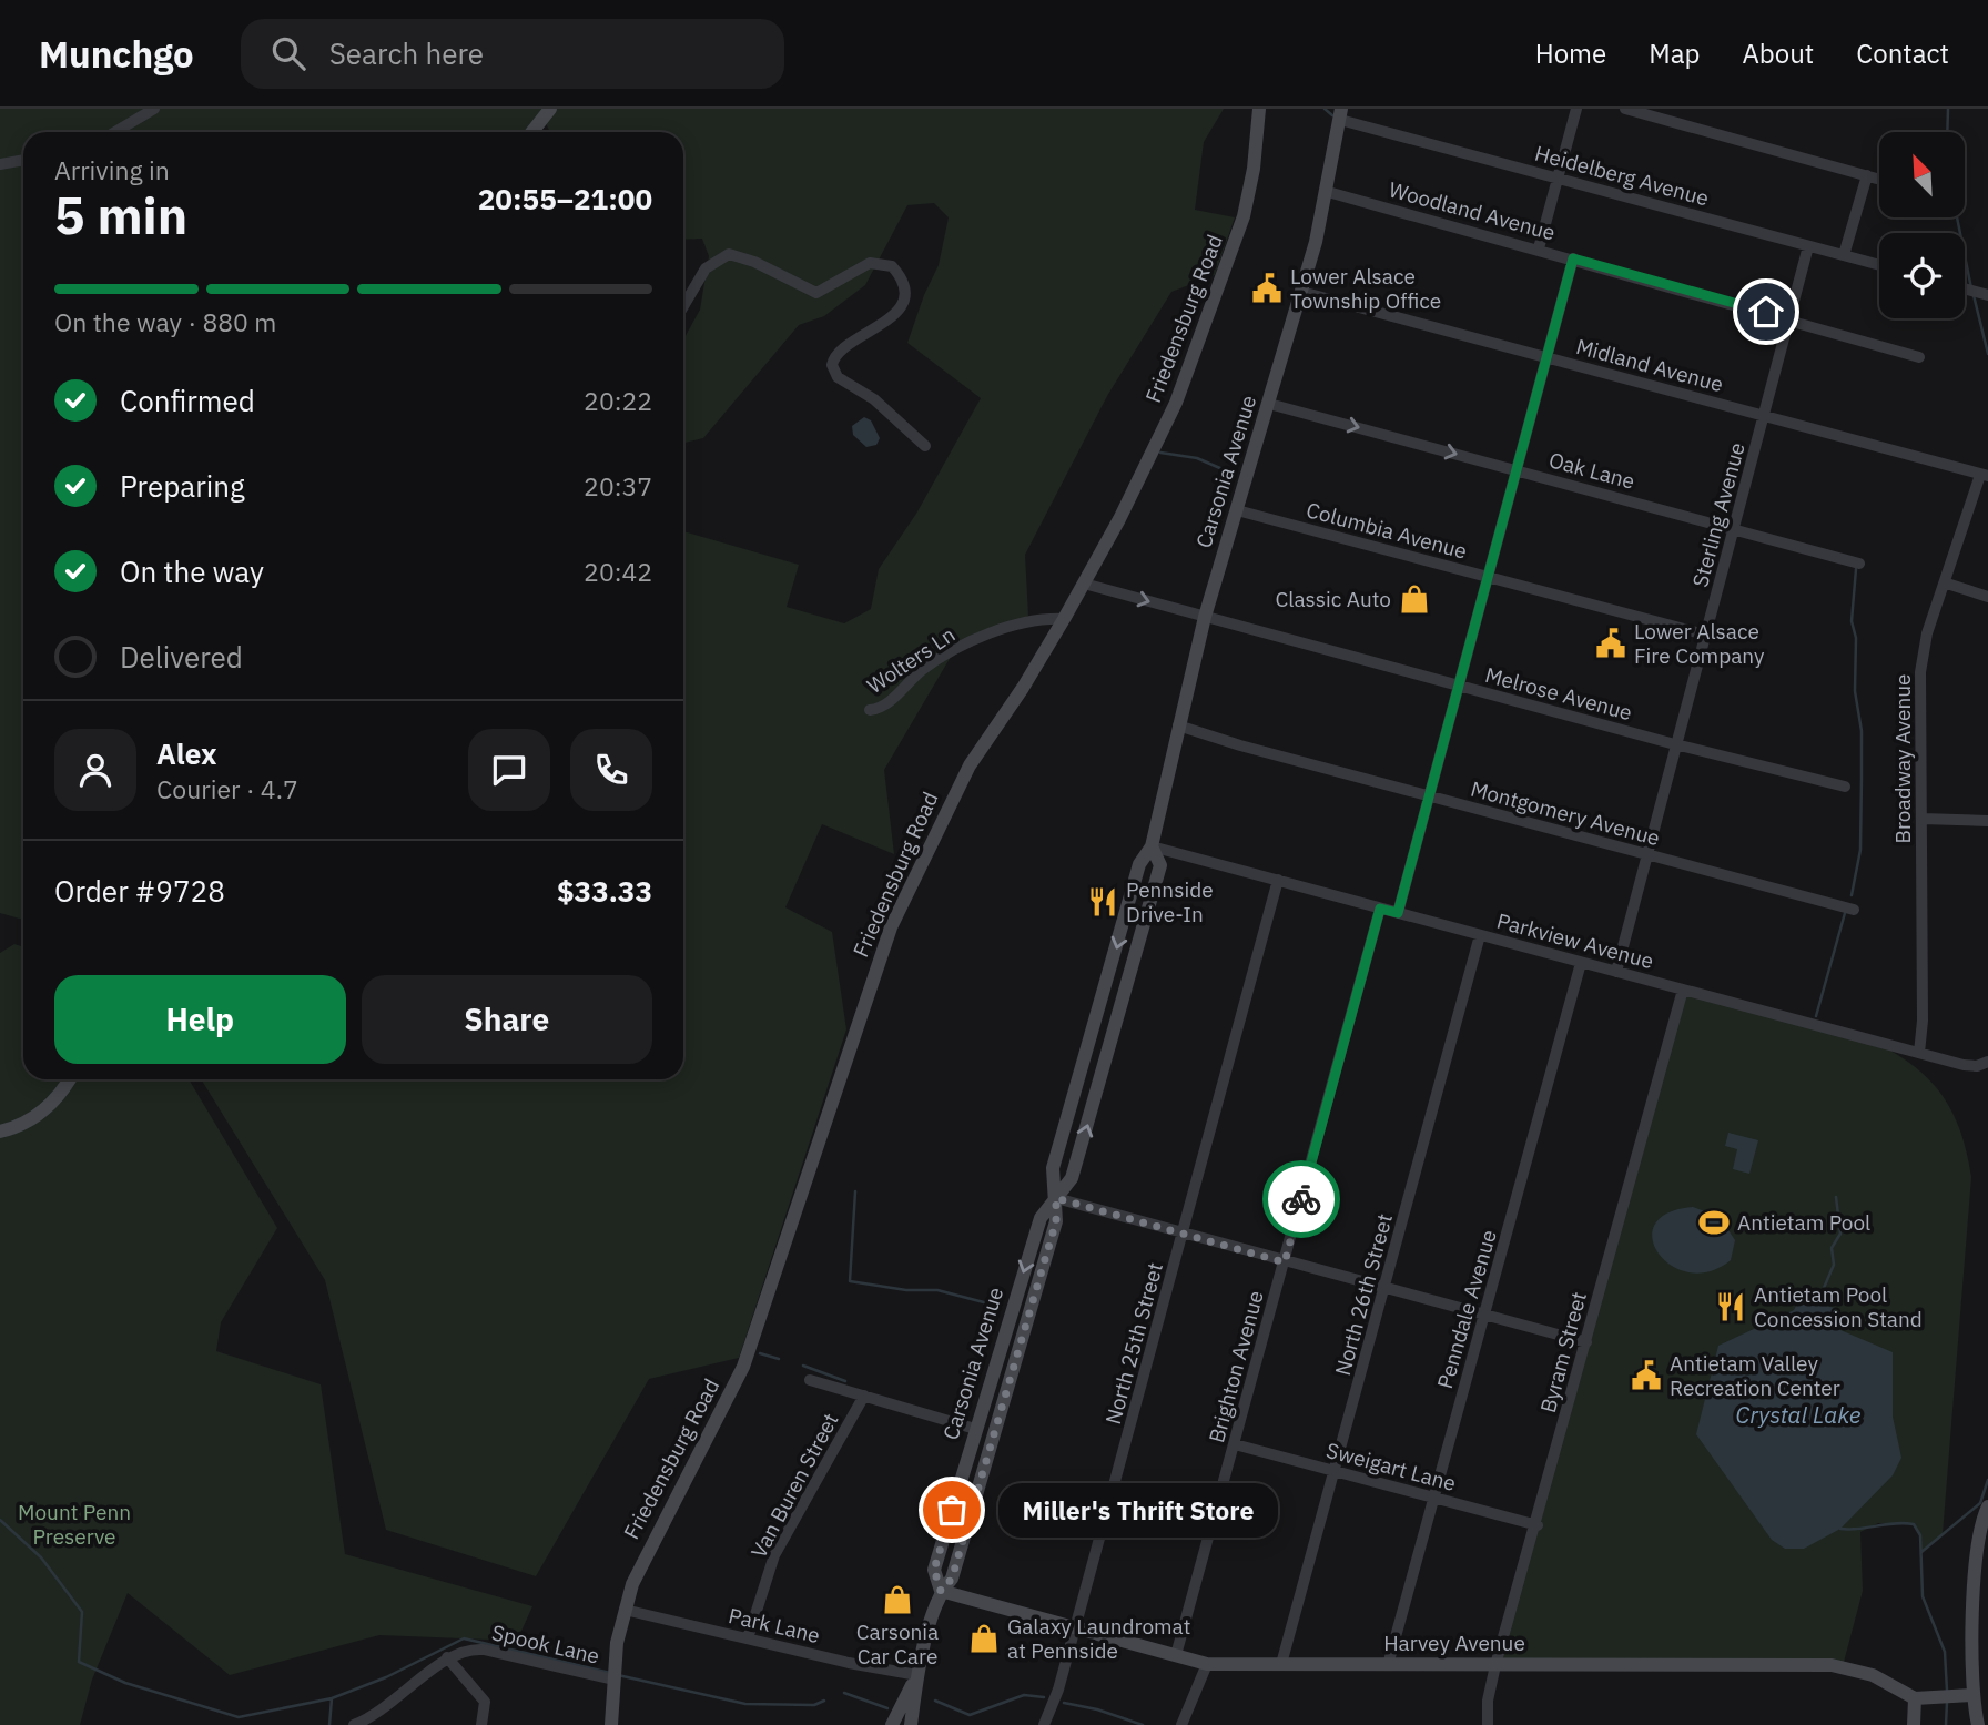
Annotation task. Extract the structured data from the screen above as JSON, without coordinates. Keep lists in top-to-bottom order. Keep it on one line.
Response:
{"streets":{"street":["Heidelberg Avenue","Woodland Avenue","Friedensburg Road","Midland Avenue","Oak Lane","Carsonia Avenue","Sterling Avenue","Columbia Avenue","Wolters Ln","Melrose Avenue","Broadway Avenue","Montgomery Avenue","Parkview Avenue","North 26th Street","Penndale Avenue","North 25th Street","Byram Street","Brighton Avenue","Sweigart Lane","Van Buren Street","Park Lane","Harvey Avenue","Spook Lane"]},"crossings":[["Heidelberg Avenue","Carsonia Avenue"],["Heidelberg Avenue","Sterling Avenue"],["Woodland Avenue","Carsonia Avenue"],["Woodland Avenue","Sterling Avenue"],["Friedensburg Road","Wolters Ln"],["Friedensburg Road","Melrose Avenue"],["Friedensburg Road","Park Lane"],["Friedensburg Road","Spook Lane"],["Midland Avenue","Carsonia Avenue"],["Midland Avenue","Sterling Avenue"],["Midland Avenue","Broadway Avenue"],["Oak Lane","Carsonia Avenue"],["Oak Lane","Sterling Avenue"],["Carsonia Avenue","Columbia Avenue"],["Carsonia Avenue","Melrose Avenue"],["Carsonia Avenue","Montgomery Avenue"],["Carsonia Avenue","Parkview Avenue"],["Carsonia Avenue","Park Lane"],["Carsonia Avenue","Harvey Avenue"],["Sterling Avenue","Columbia Avenue"],["Sterling Avenue","Melrose Avenue"],["Sterling Avenue","Montgomery Avenue"],["Sterling Avenue","Parkview Avenue"],["Broadway Avenue","Parkview Avenue"],["Parkview Avenue","North 26th Street"],["Parkview Avenue","Penndale Avenue"],["Parkview Avenue","North 25th Street"],["Parkview Avenue","Byram Street"],["Parkview Avenue","Brighton Avenue"],["North 26th Street","Sweigart Lane"],["North 26th Street","Harvey Avenue"],["Penndale Avenue","Sweigart Lane"],["Penndale Avenue","Harvey Avenue"],["North 25th Street","Harvey Avenue"],["Byram Street","Sweigart Lane"],["Byram Street","Harvey Avenue"],["Brighton Avenue","Sweigart Lane"],["Brighton Avenue","Harvey Avenue"],["Van Buren Street","Park Lane"]],"one_way":["Oak Lane"],"water":["Crystal Lake"],"parks":["Mount Penn Preserve"],"places":{"public building":["Lower Alsace Township Office","Lower Alsace Fire Company","Antietam Valley Recreation Center"],"shop":["Classic Auto","Carsonia Car Care","Galaxy Laundromat at Pennside"],"restaurant":["Pennside Drive-In","Antietam Pool Concession Stand"],"sports":["Antietam Pool"],"other":["Miller's Thrift Store"]},"north":"top left","page":{"header":"Munchgo","search":"Search here","nav":["Home","Map","About","Contact"],"heading":["5 min","Arriving in","20:55–21:00"],"panel":["Alex","Courier · 4.7","Order #9728","$33.33"],"bar":"On the way · 880 m","list":[["Confirmed","20:22"],["Preparing","20:37"],["On the way","20:42"],"Delivered"],"buttons":["Help","Share"],"bubble":"Miller's Thrift Store"}}
